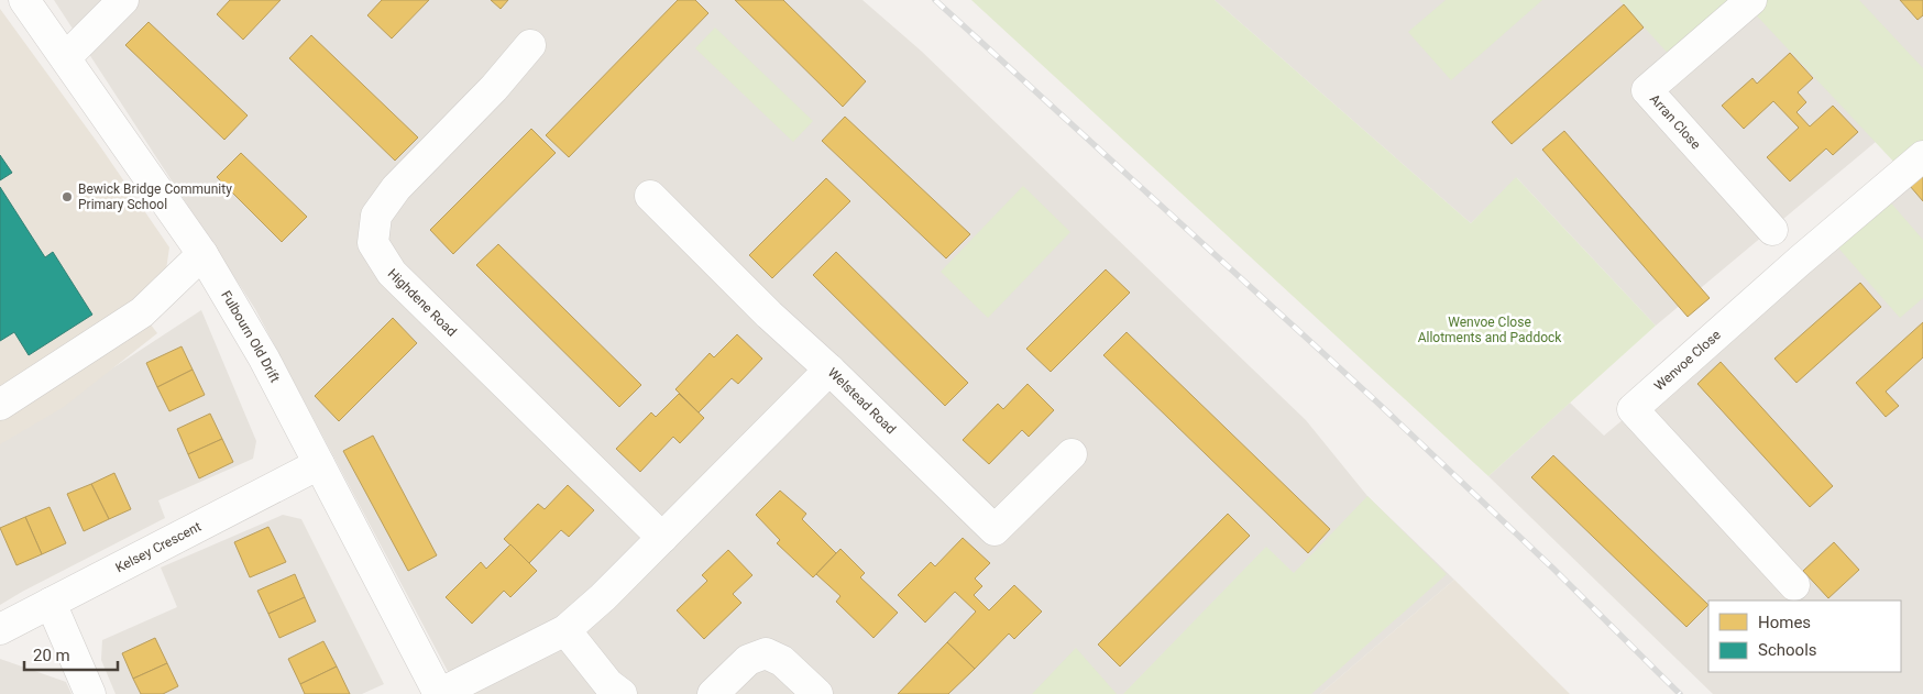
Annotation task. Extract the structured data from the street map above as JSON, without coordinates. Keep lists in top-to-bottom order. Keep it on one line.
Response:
{"streets":{"street":["Arran Close","Highdene Road","Fulbourn Old Drift","Wenvoe Close","Welstead Road","Kelsey Crescent"]},"crossings":[["Fulbourn Old Drift","Kelsey Crescent"]],"parks":["Wenvoe Close Allotments and Paddock"],"places":["Bewick Bridge Community Primary School"],"legend":["Homes","Schools"],"scale_bar":"20 m"}
